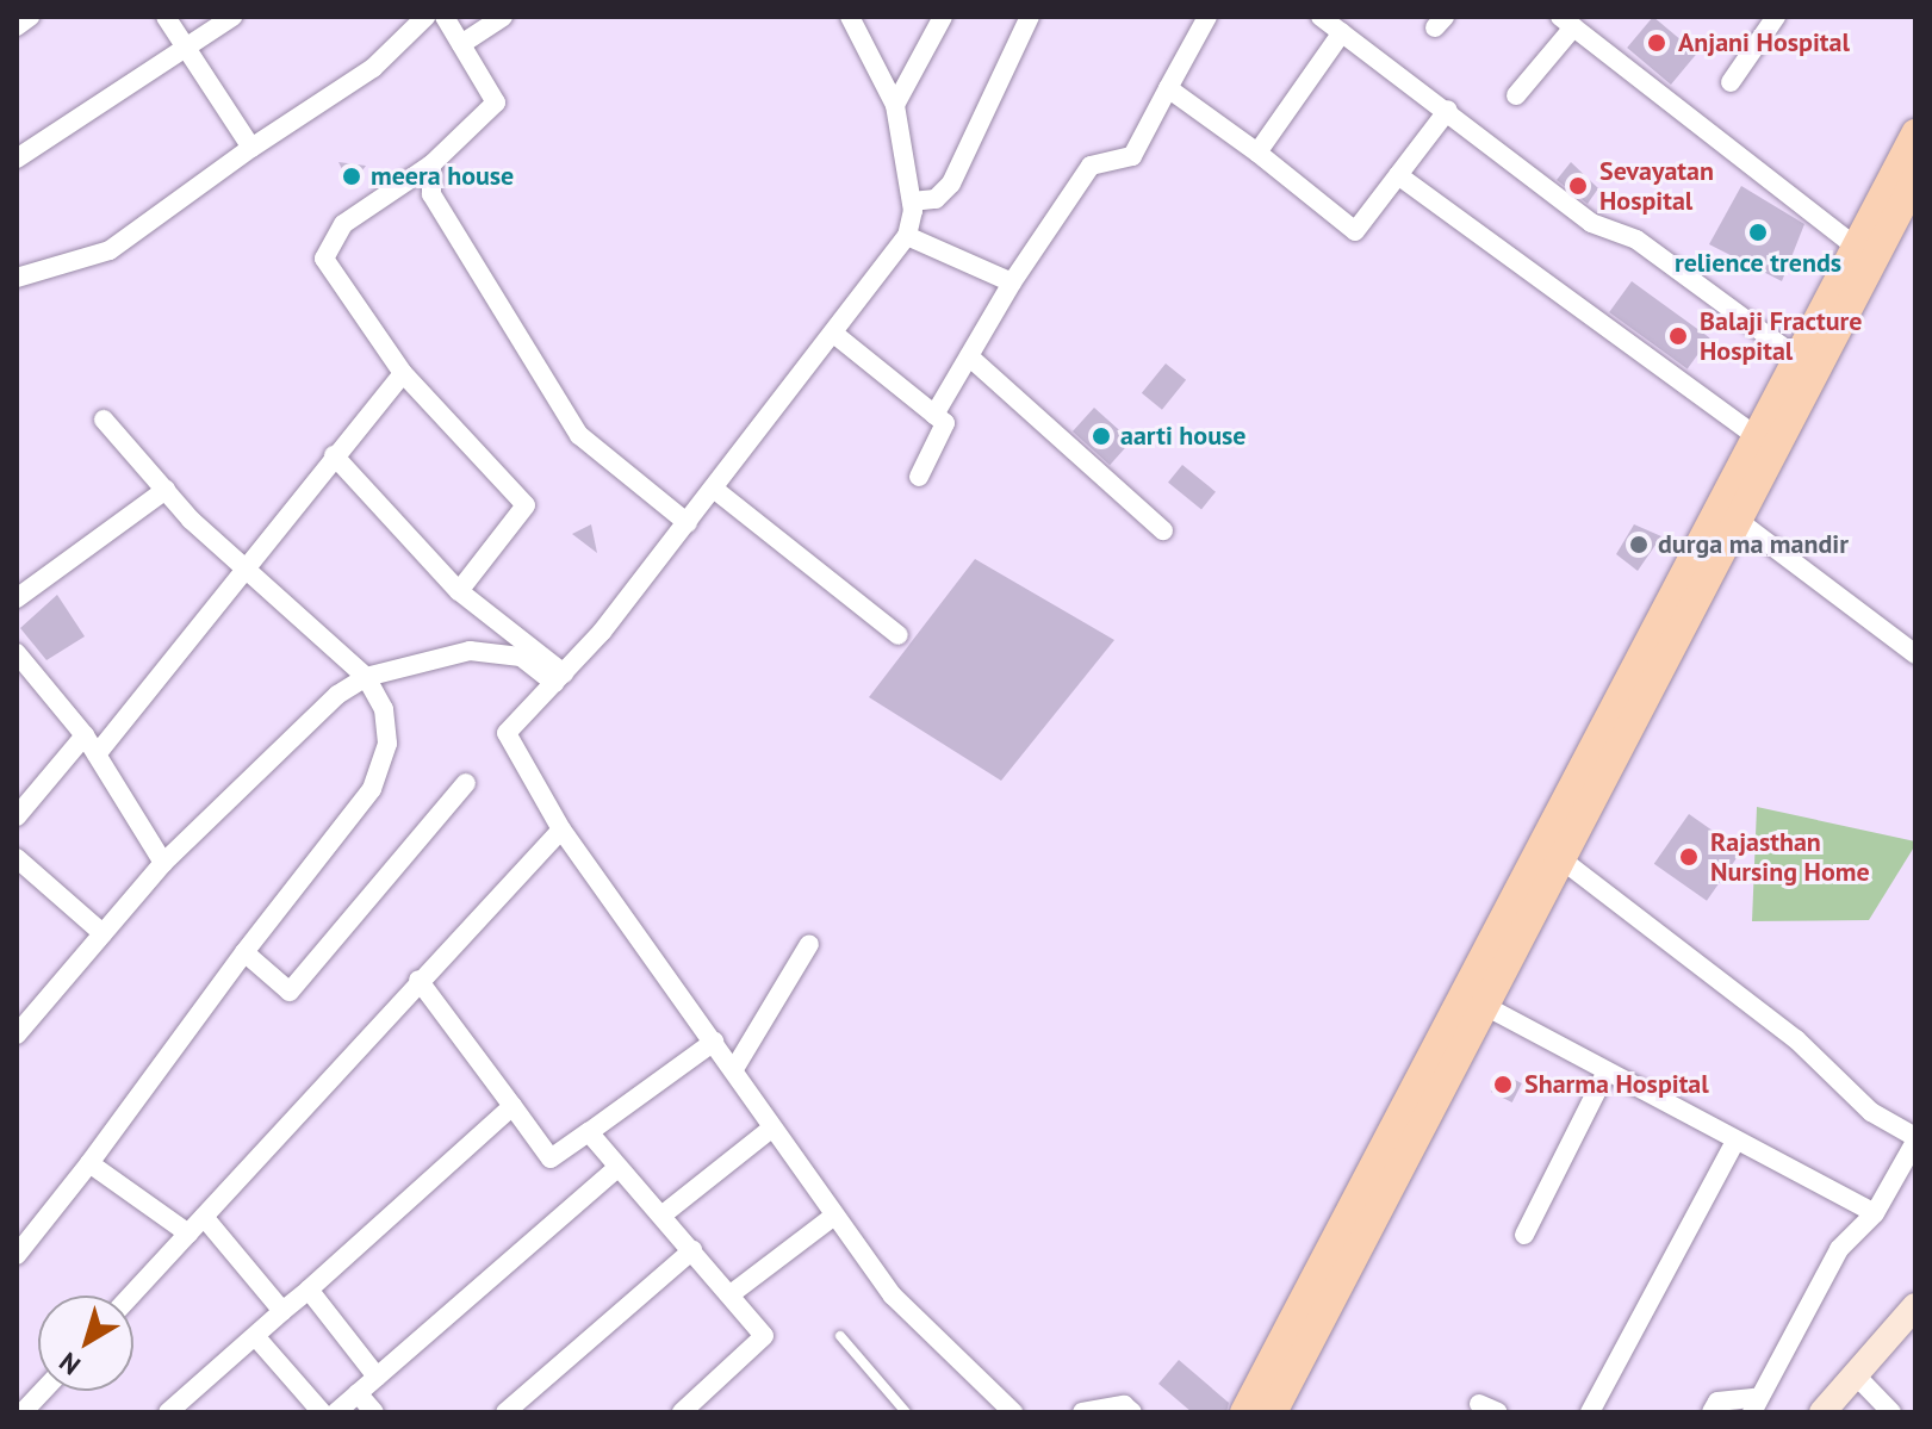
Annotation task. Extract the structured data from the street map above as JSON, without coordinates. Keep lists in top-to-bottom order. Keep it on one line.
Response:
{"places":["Anjani Hospital","meera house","Sevayatan Hospital","relience trends","Balaji Fracture Hospital","aarti house","durga ma mandir","Rajasthan Nursing Home","Sharma Hospital"],"north":"bottom left"}
